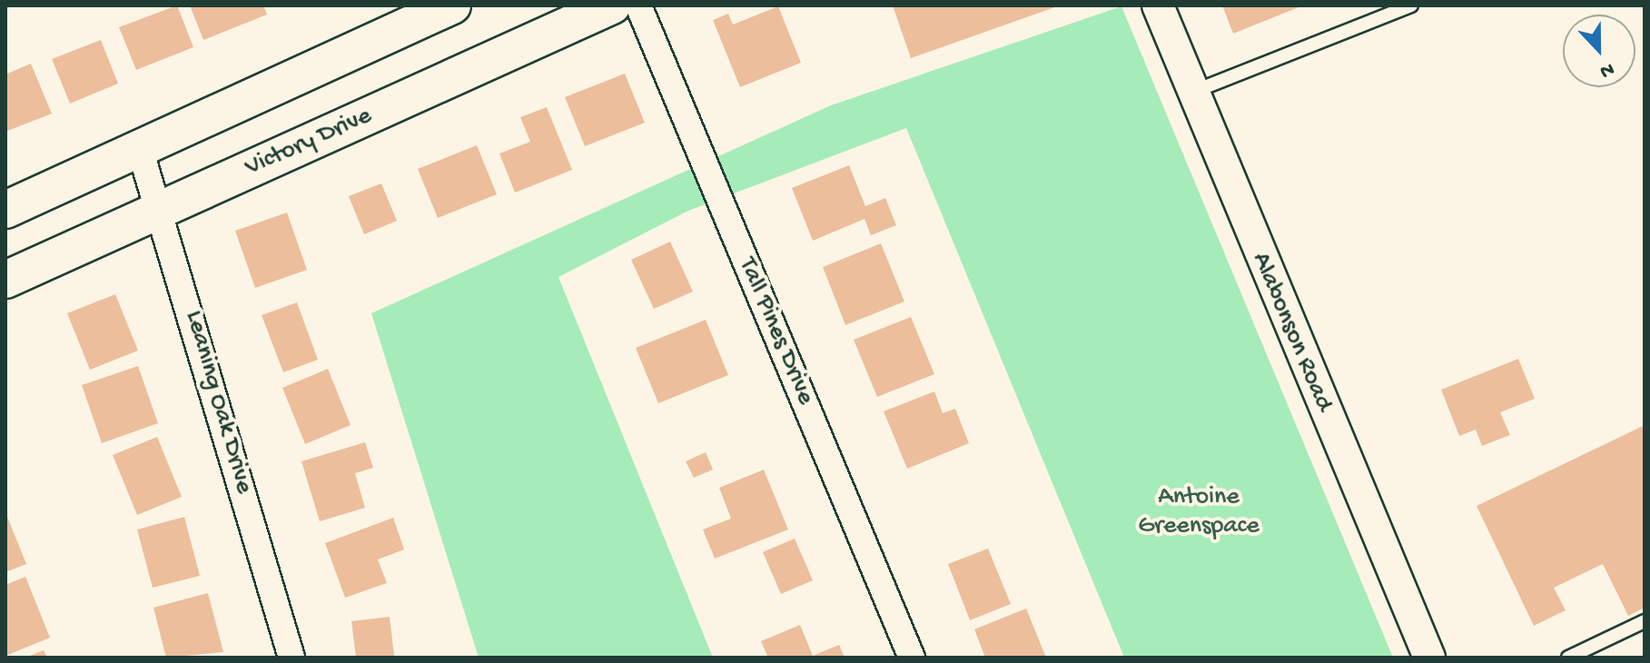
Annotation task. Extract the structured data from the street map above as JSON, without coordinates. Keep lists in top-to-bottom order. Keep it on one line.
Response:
{"streets":{"main road":["Victory Drive"],"street":["Tall Pines Drive","Alabonson Road","Leaning Oak Drive"]},"crossings":[["Victory Drive","Leaning Oak Drive"]],"parks":["Antoine Greenspace"],"north":"bottom"}
